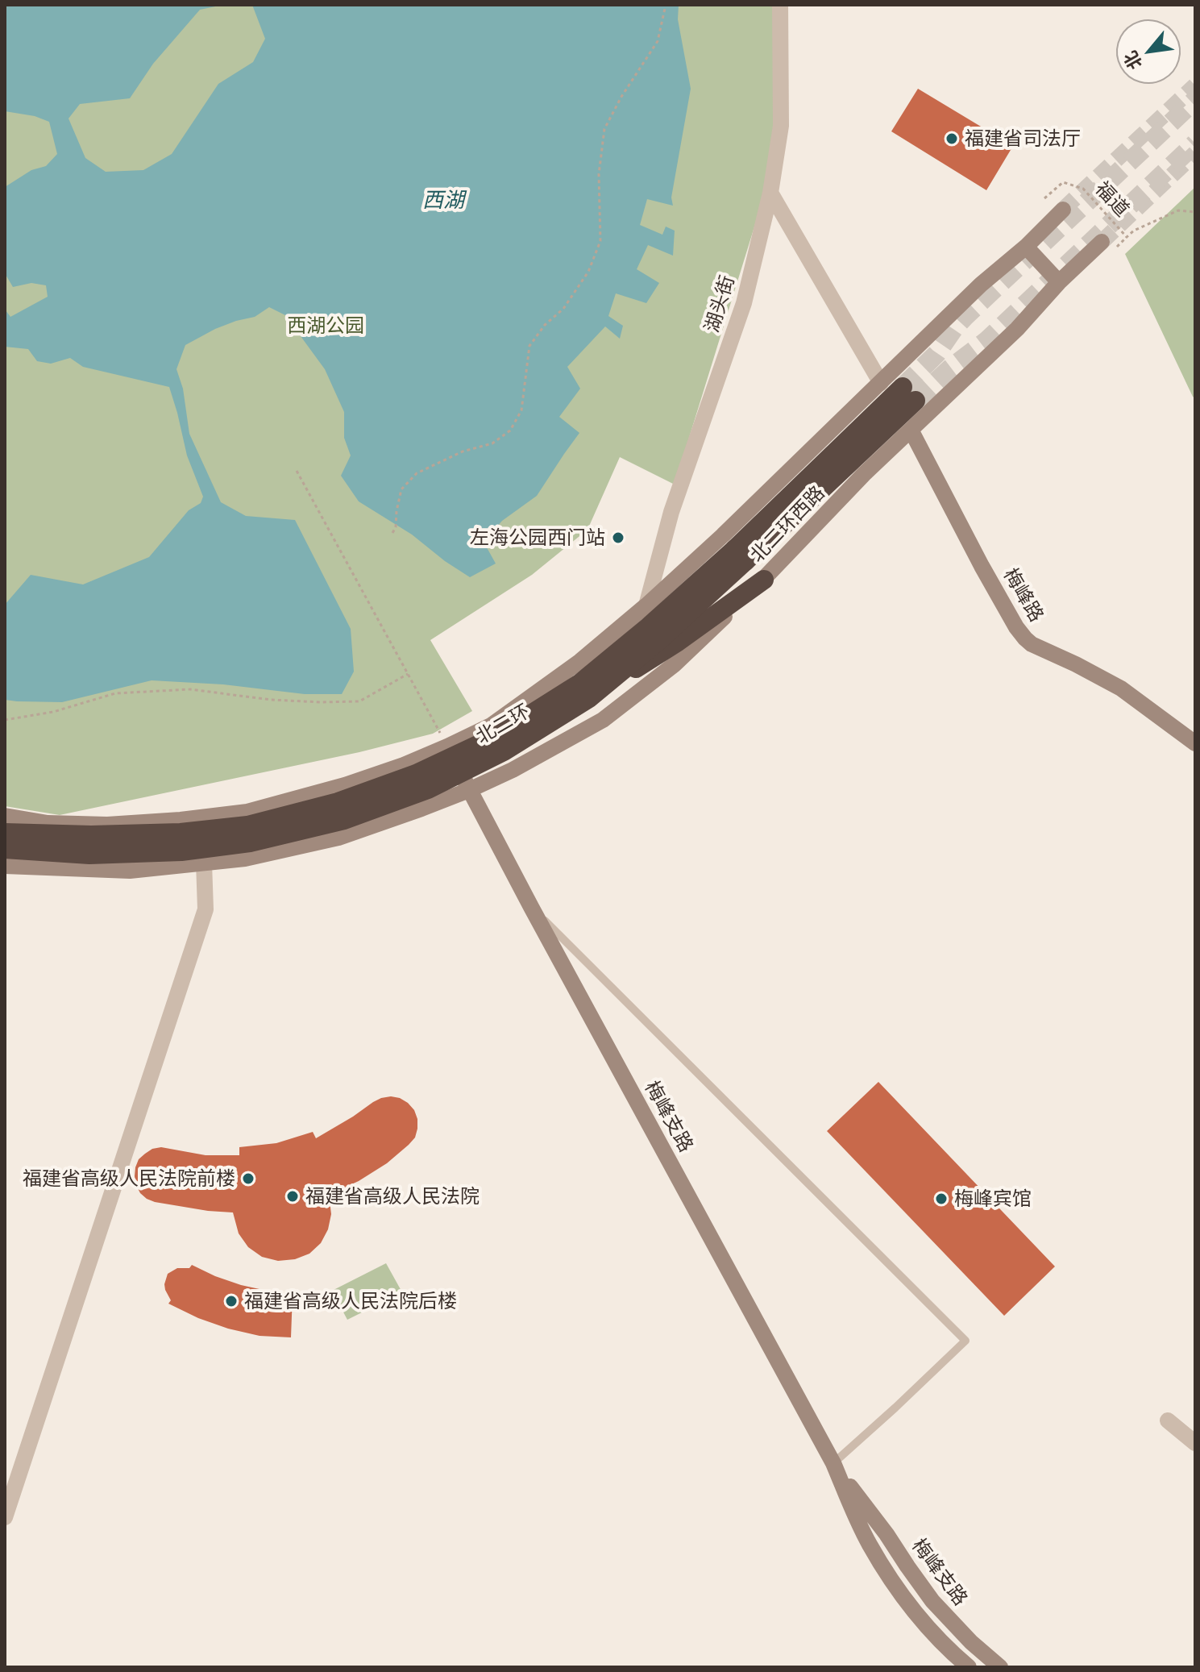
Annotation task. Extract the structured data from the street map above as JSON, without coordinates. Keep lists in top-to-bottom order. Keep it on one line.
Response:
{"streets":{"highway":["北二环"],"main road":["北二环西路","梅峰路","梅峰支路"],"street":["湖头街"],"path":["福道"]},"crossings":[["湖头街","北二环西路"],["北二环西路","梅峰路"],["北二环西路","梅峰支路"]],"water":["西湖"],"parks":["西湖公园"],"places":["福建省司法厅","左海公园西门站","福建省高级人民法院前楼","福建省高级人民法院","梅峰宾馆","福建省高级人民法院后楼"],"north":"bottom left"}
